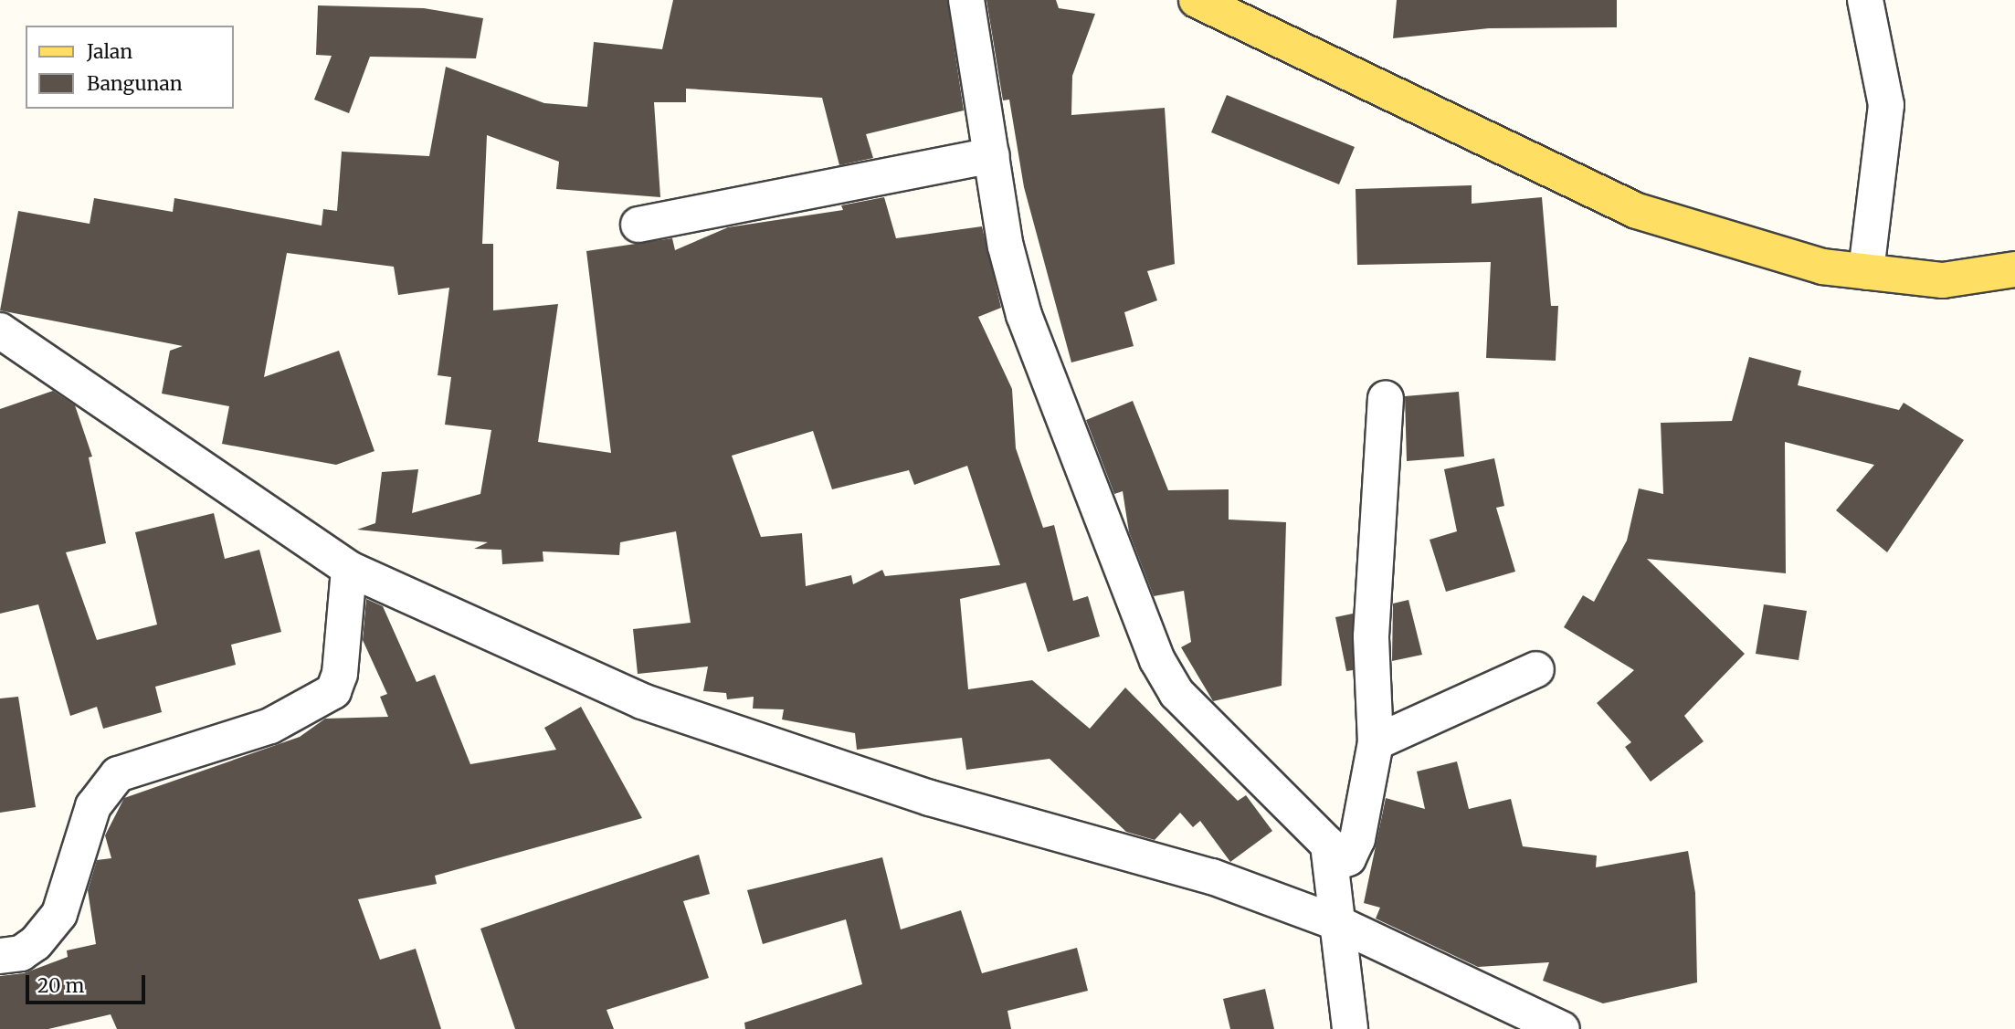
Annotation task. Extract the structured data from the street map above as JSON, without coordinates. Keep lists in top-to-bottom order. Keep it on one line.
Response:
{"legend":["Jalan","Bangunan"],"scale_bar":"20 m"}
